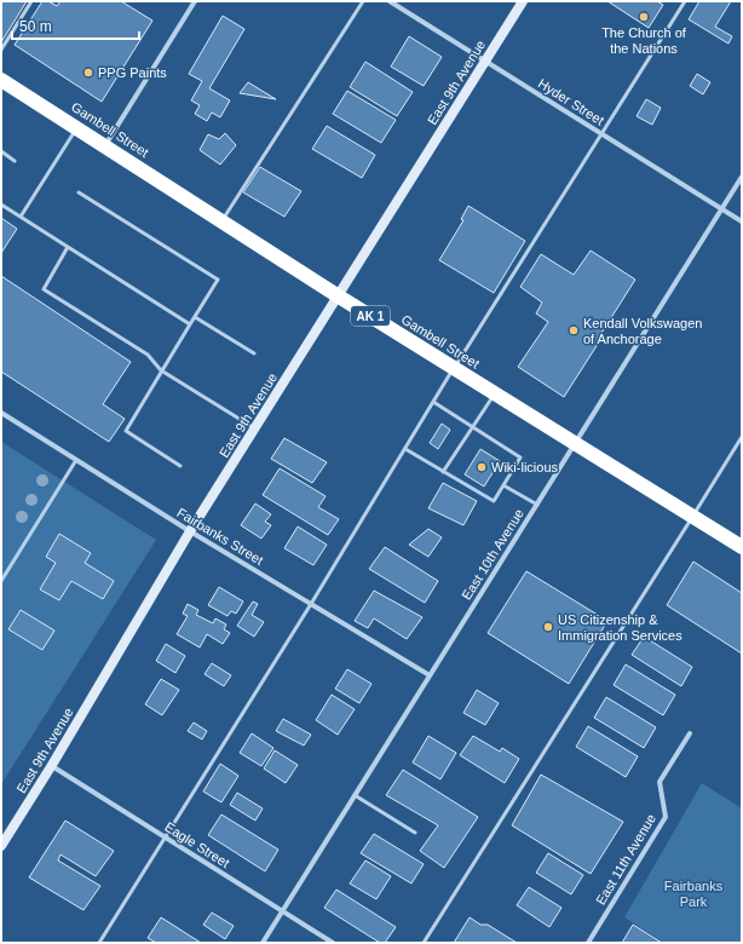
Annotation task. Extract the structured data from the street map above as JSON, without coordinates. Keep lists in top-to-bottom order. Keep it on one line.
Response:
{"streets":{"highway":["Gambell Street","AK 1"],"street":["East 9th Avenue","Hyder Street","Fairbanks Street","East 10th Avenue","Eagle Street","East 11th Avenue"]},"crossings":[["East 9th Avenue","Hyder Street"],["East 9th Avenue","Gambell Street"],["East 9th Avenue","Fairbanks Street"],["East 9th Avenue","Eagle Street"],["Hyder Street","East 10th Avenue"],["Gambell Street","East 10th Avenue"],["Fairbanks Street","East 10th Avenue"],["East 10th Avenue","Eagle Street"]],"parks":["Fairbanks Park"],"places":["The Church of the Nations","PPG Paints","Kendall Volkswagen of Anchorage","Wiki-licious","US Citizenship & Immigration Services"],"scale_bar":"50 m"}
